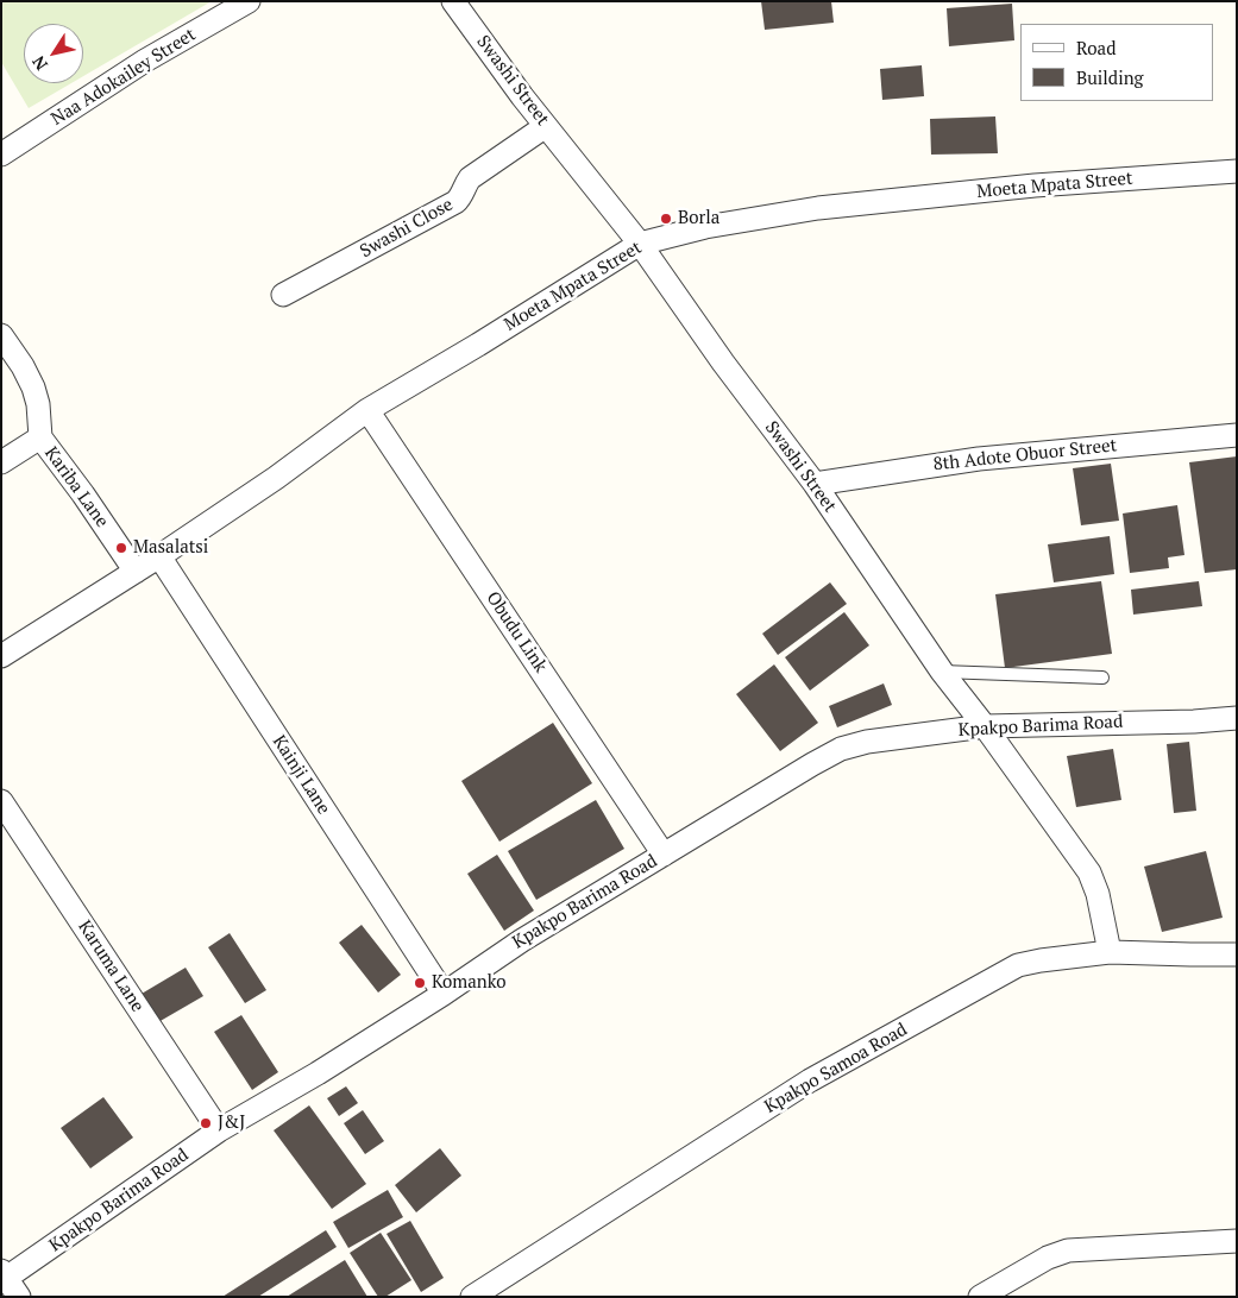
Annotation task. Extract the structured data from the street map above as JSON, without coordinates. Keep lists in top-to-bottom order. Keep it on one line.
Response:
{"streets":{"street":["Naa Adokailey Street","Swashi Street","Moeta Mpata Street","Swashi Close","8th Adote Obuor Street","Kariba Lane","Obudu Link","Kpakpo Barima Road","Kainji Lane","Karuma Lane","Kpakpo Samoa Road"]},"crossings":[["Swashi Street","Moeta Mpata Street"],["Swashi Street","Swashi Close"],["Swashi Street","8th Adote Obuor Street"],["Swashi Street","Kpakpo Barima Road"],["Swashi Street","Kpakpo Samoa Road"],["Moeta Mpata Street","Kariba Lane"],["Moeta Mpata Street","Obudu Link"],["Moeta Mpata Street","Kainji Lane"],["Obudu Link","Kpakpo Barima Road"],["Kpakpo Barima Road","Kainji Lane"],["Kpakpo Barima Road","Karuma Lane"]],"places":["Borla","Masalatsi","Komanko","J&J"],"legend":["Road","Building"],"north":"bottom left"}
